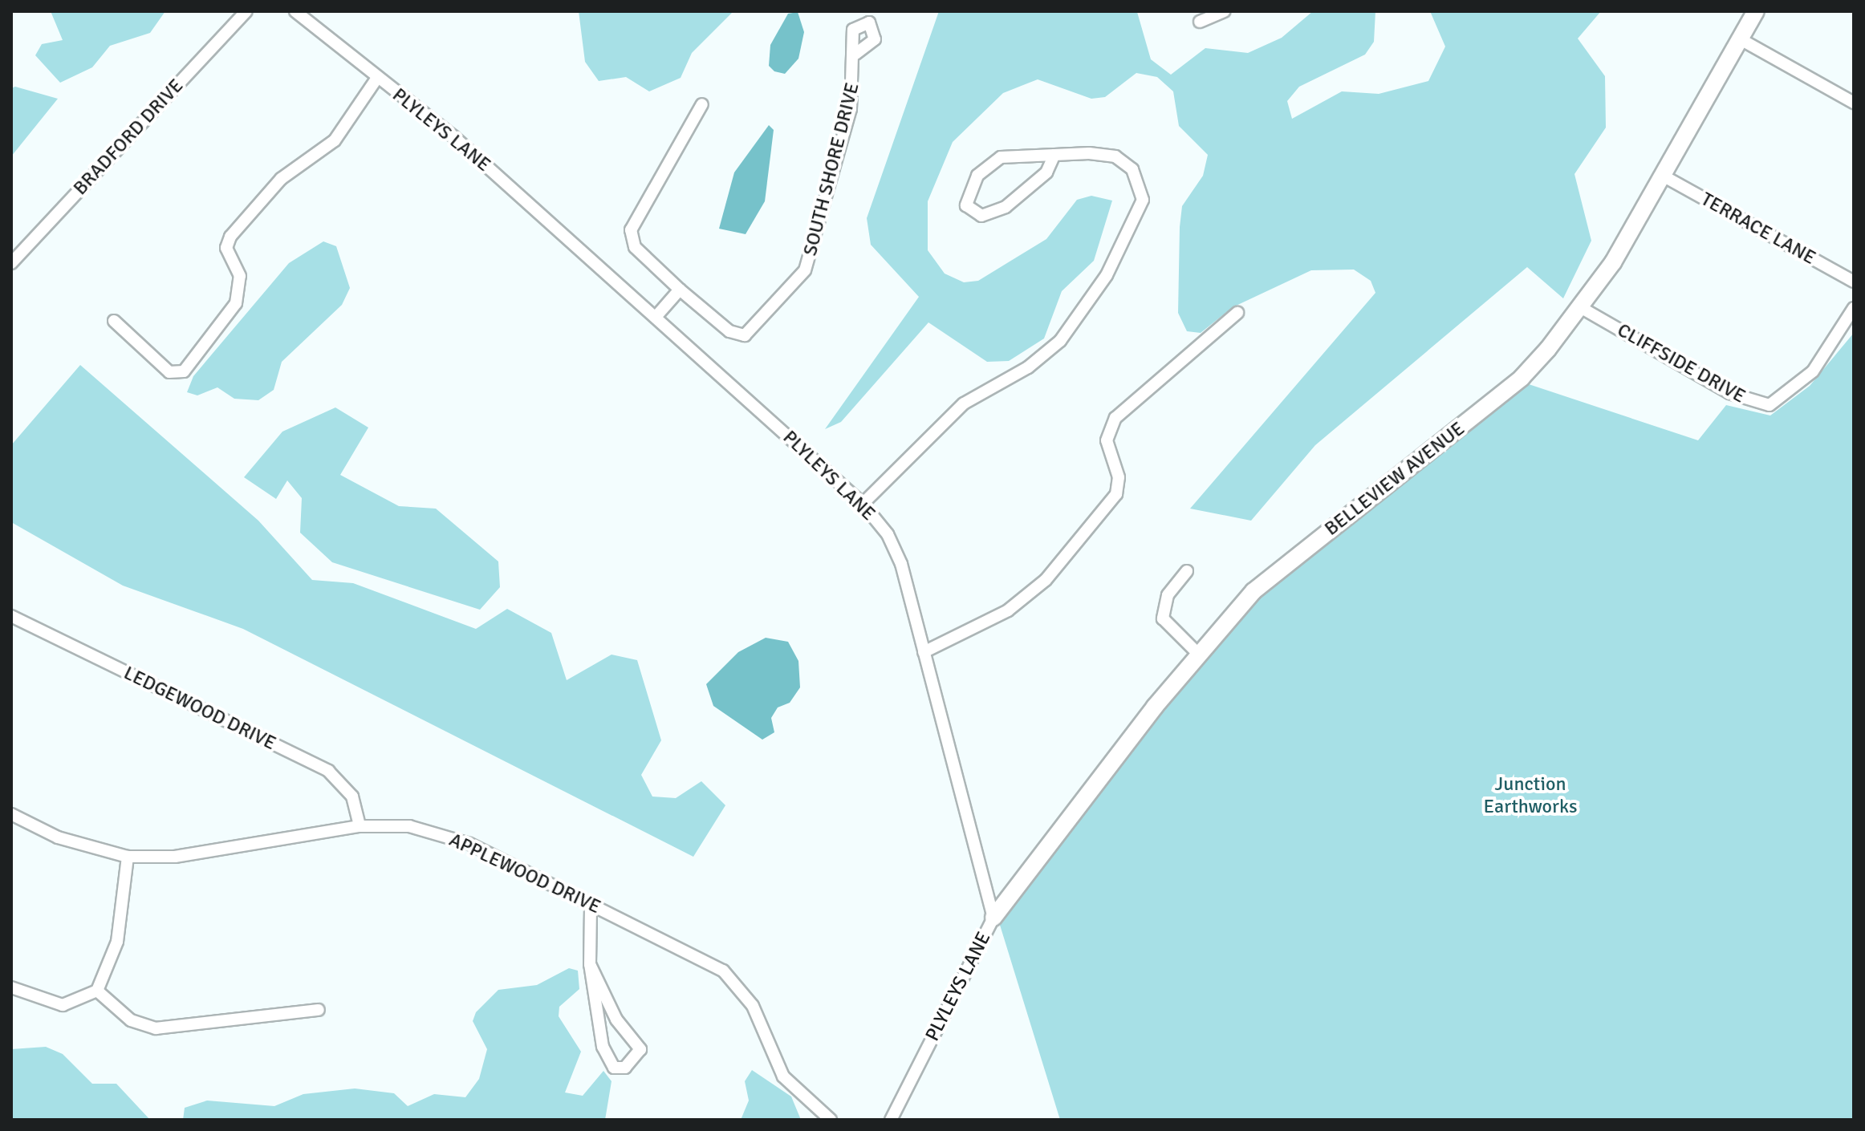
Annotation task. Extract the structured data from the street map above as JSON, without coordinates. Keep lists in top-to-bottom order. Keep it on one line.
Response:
{"streets":{"street":["PLYLEYS LANE","BRADFORD DRIVE","SOUTH SHORE DRIVE","TERRACE LANE","CLIFFSIDE DRIVE","BELLEVIEW AVENUE","LEDGEWOOD DRIVE","APPLEWOOD DRIVE"]},"crossings":[["PLYLEYS LANE","BELLEVIEW AVENUE"],["TERRACE LANE","BELLEVIEW AVENUE"],["CLIFFSIDE DRIVE","BELLEVIEW AVENUE"],["LEDGEWOOD DRIVE","APPLEWOOD DRIVE"]],"parks":["Junction Earthworks"]}
